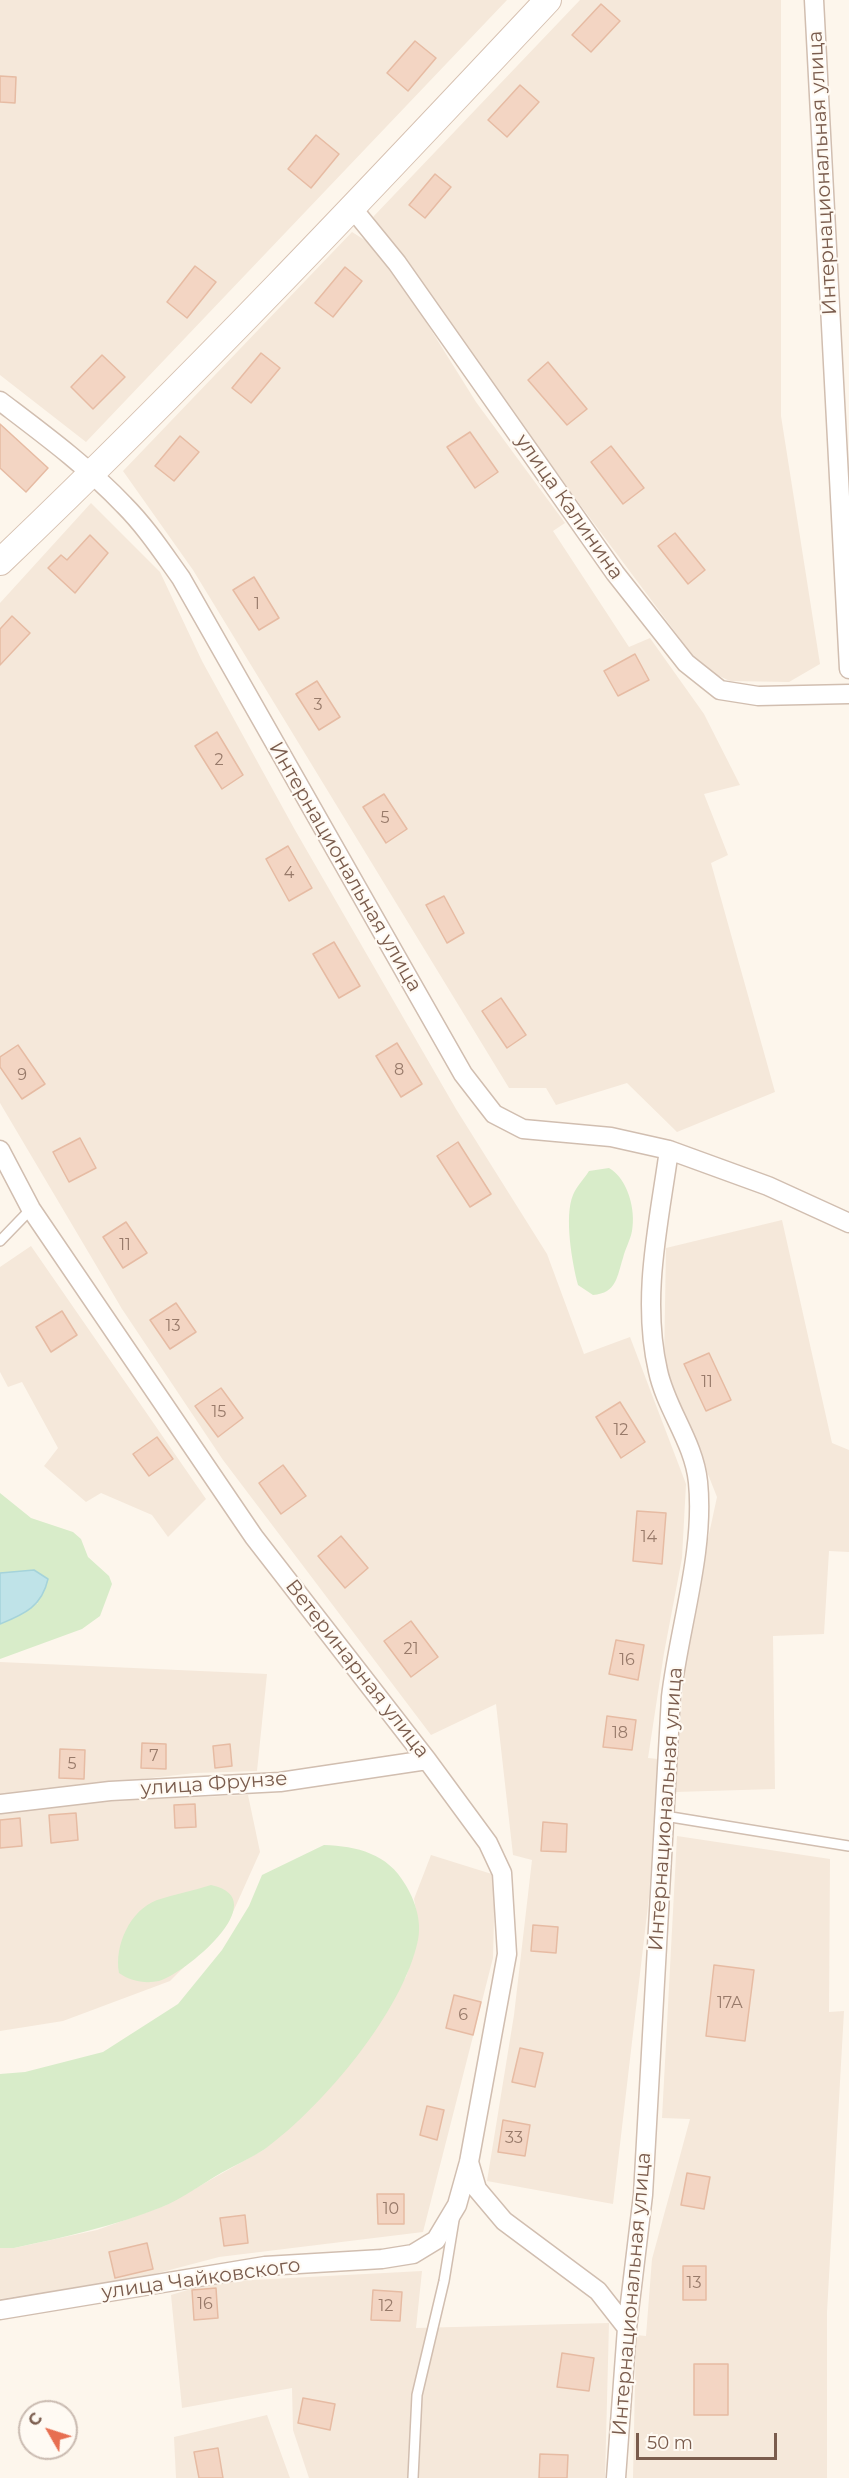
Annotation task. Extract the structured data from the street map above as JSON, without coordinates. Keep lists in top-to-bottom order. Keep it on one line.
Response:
{"streets":{"street":["Интернациональная улица","улица Калинина","Ветеринарная улица","улица Фрунзе","улица Чайковского"]},"crossings":[["Ветеринарная улица","улица Фрунзе"],["Ветеринарная улица","улица Чайковского"]],"house_numbers":["1","3","2","5","4","8","9","11","13","11","15","12","14","21","16","18","7","5","17А","6","33","10","13","16","12"],"scale_bar":"50 m","north":"top left"}
